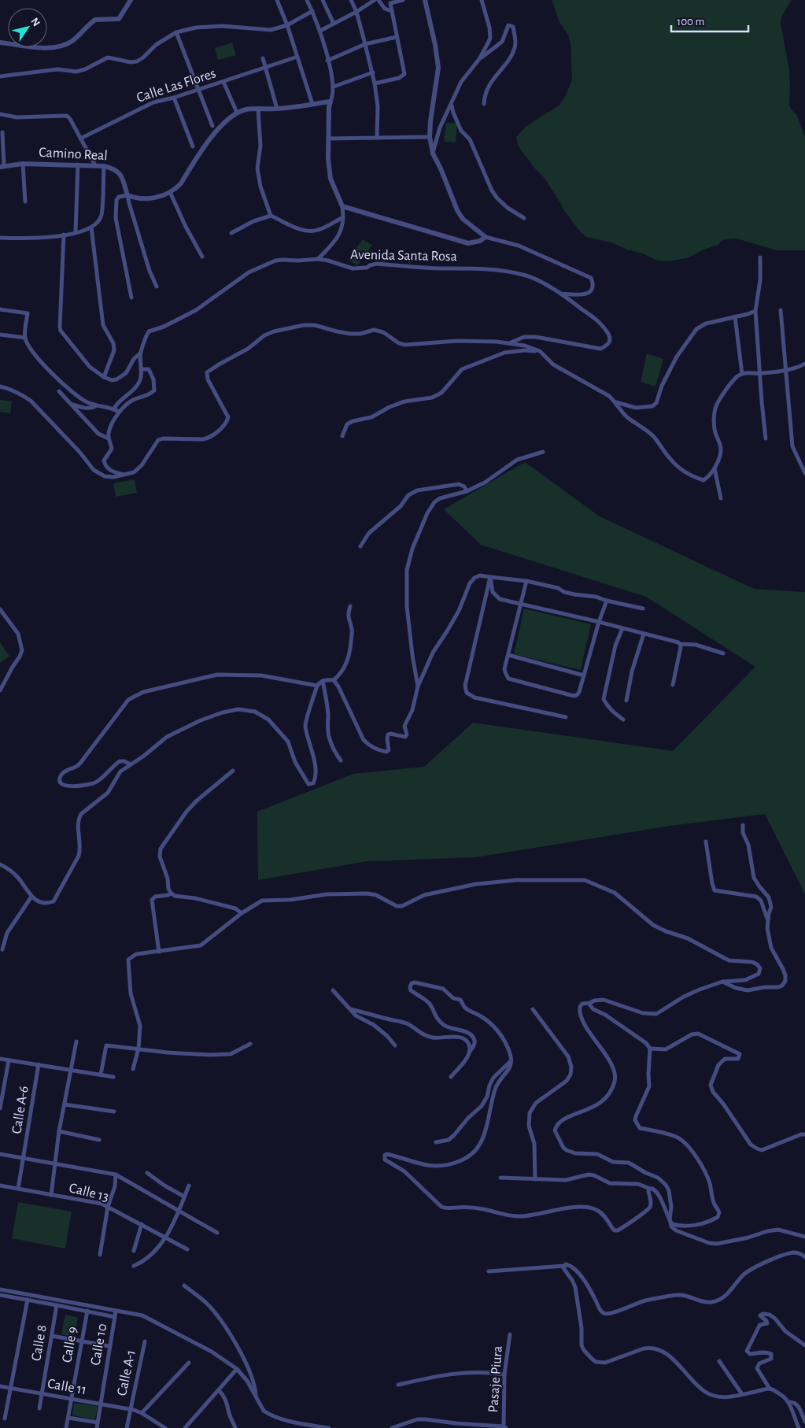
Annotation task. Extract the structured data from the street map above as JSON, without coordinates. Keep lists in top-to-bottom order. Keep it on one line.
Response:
{"streets":{"street":["Calle Las Flores","Camino Real","Avenida Santa Rosa","Calle A-6","Calle 13","Calle 8","Calle 9","Calle 10","Calle A-1","Pasaje Piura","Calle 11"]},"crossings":[["Calle A-6","Calle 13"],["Calle 8","Calle 11"],["Calle 9","Calle 11"],["Calle 10","Calle 11"],["Calle A-1","Calle 11"]],"scale_bar":"100 m","north":"top right"}
